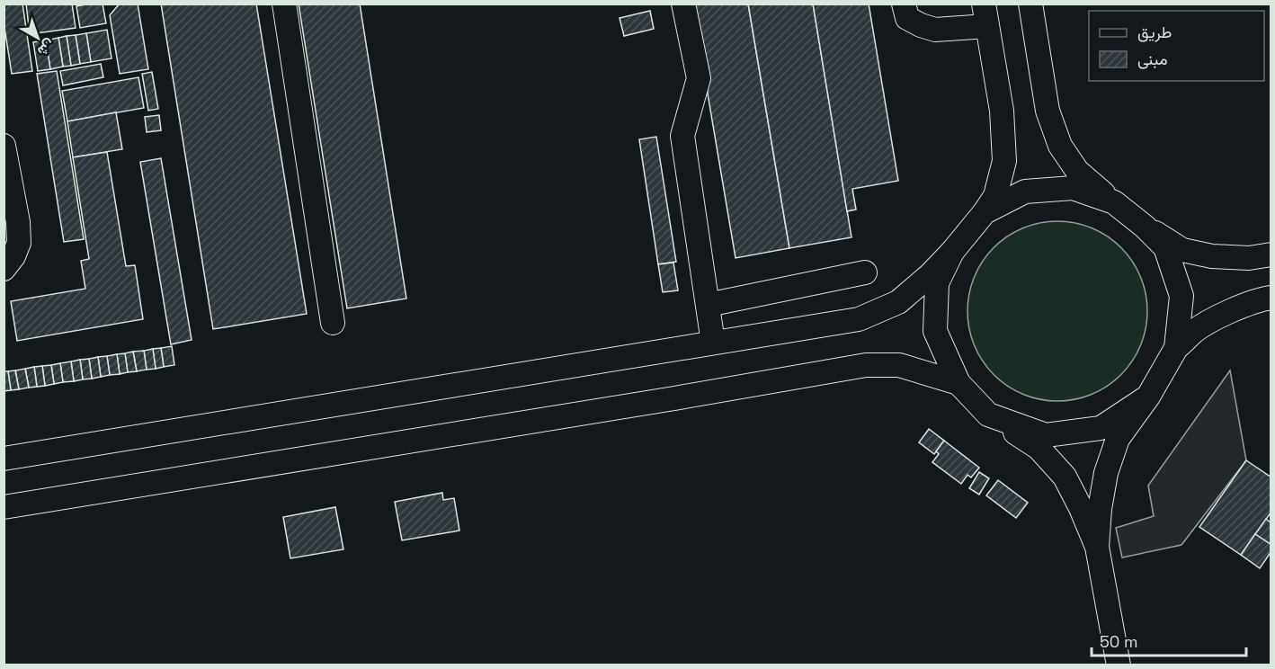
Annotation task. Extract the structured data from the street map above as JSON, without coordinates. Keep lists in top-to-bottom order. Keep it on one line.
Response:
{"legend":["طريق","مبنى"],"scale_bar":"50 m","north":"bottom right"}
